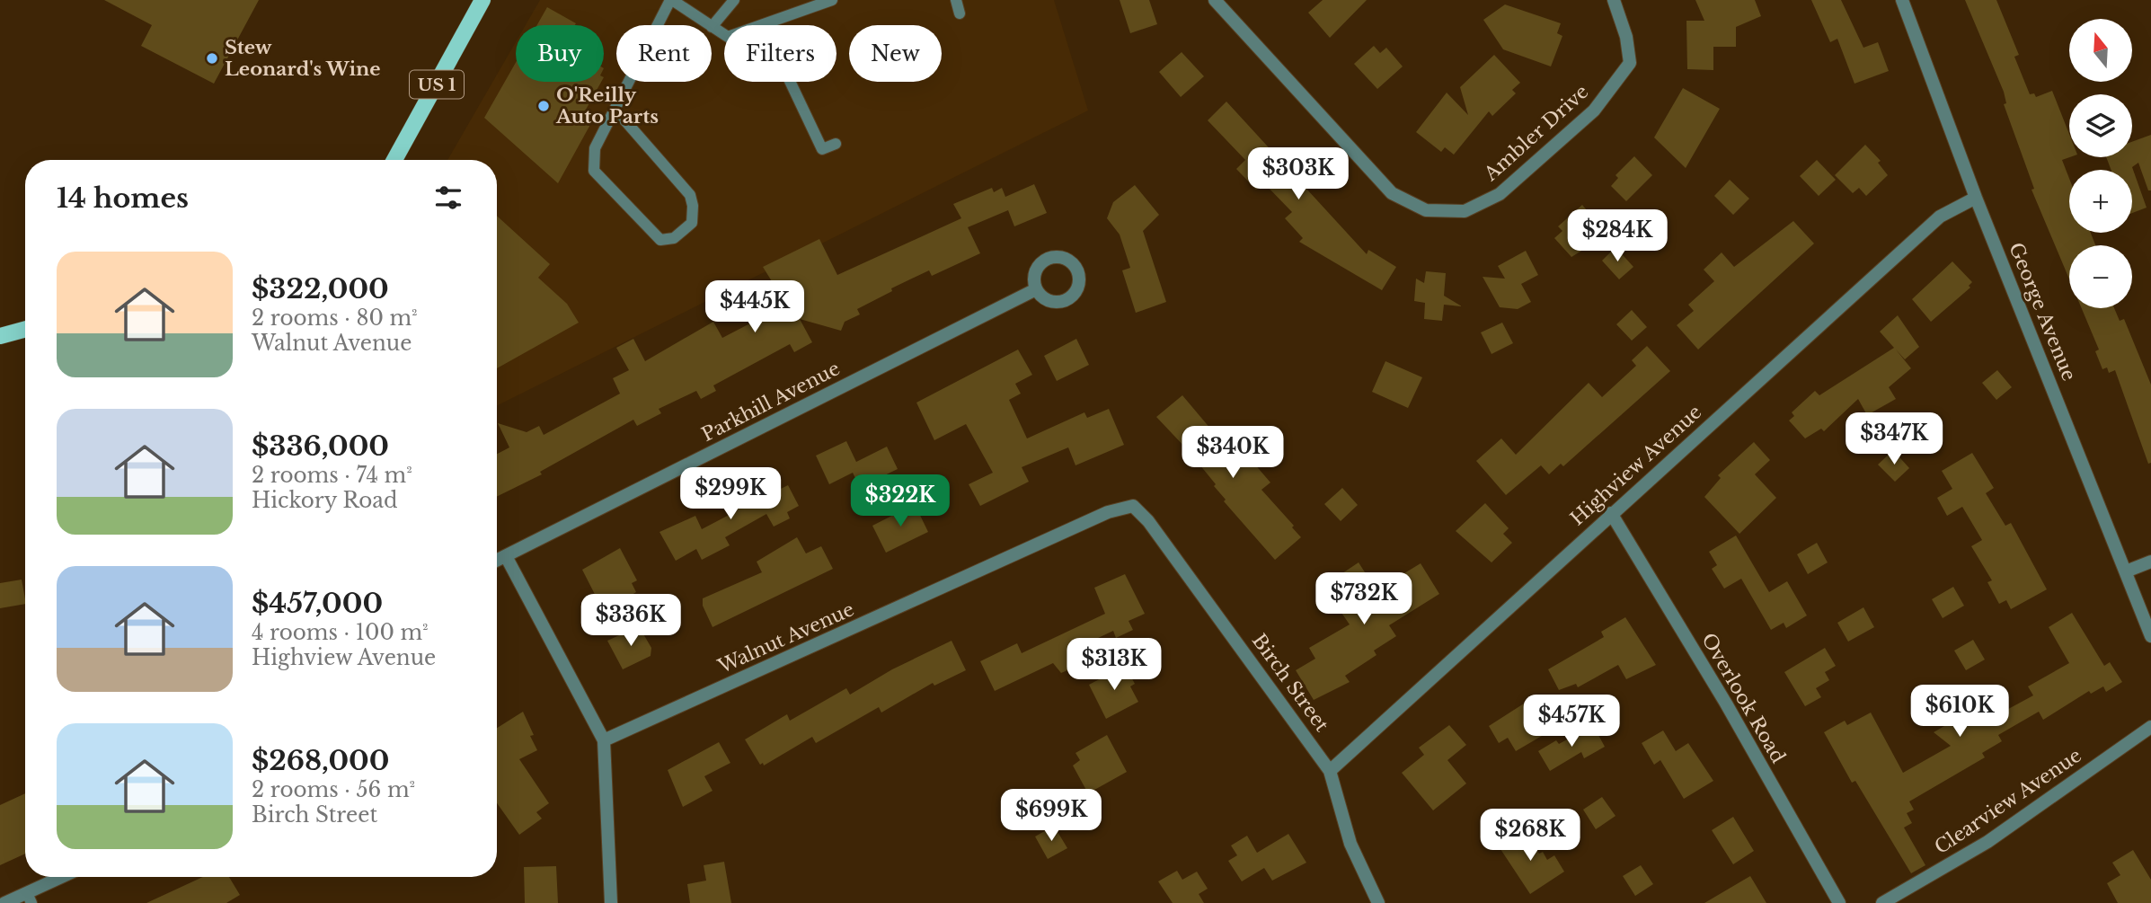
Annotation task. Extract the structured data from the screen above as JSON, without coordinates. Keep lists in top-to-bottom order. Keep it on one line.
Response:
{"streets":{"main road":["US 1"],"street":["Ambler Drive","George Avenue","Parkhill Avenue","Highview Avenue","Walnut Avenue","Birch Street","Overlook Road","Clearview Avenue"]},"crossings":[["George Avenue","Highview Avenue"],["Highview Avenue","Birch Street"],["Highview Avenue","Overlook Road"],["Walnut Avenue","Birch Street"]],"places":["Stew Leonard's Wine","O'Reilly Auto Parts"],"north":"top","page":{"map_buttons":["+","−"],"chip":["Buy","Rent","Filters","New"],"price":["$303K","$284K","$445K","$347K","$340K","$299K","$322K","$732K","$336K","$313K","$610K","$457K","$699K","$268K"],"heading":"14 homes","list":[{"name":"$322,000","note":"2 rooms · 80 m² · Walnut Avenue"},{"name":"$336,000","note":"2 rooms · 74 m² · Hickory Road"},{"name":"$457,000","note":"4 rooms · 100 m² · Highview Avenue"},{"name":"$268,000","note":"2 rooms · 56 m² · Birch Street"}]}}
